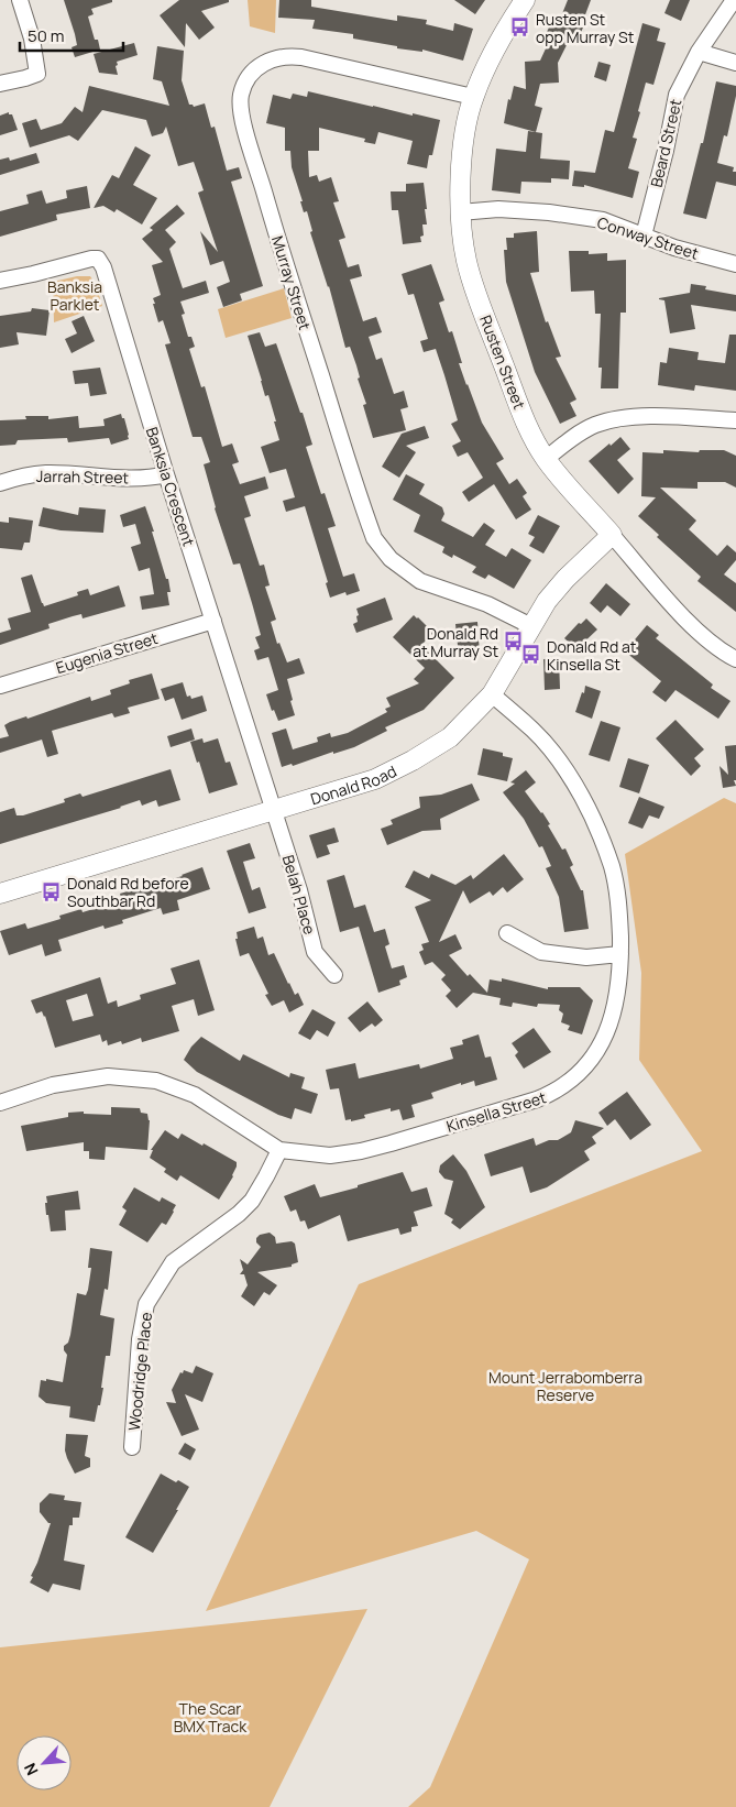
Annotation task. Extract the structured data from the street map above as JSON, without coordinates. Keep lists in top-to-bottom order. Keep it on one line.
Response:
{"streets":{"street":["Beard Street","Conway Street","Murray Street","Rusten Street","Jarrah Street","Banksia Crescent","Eugenia Street","Donald Road","Belah Place","Kinsella Street","Woodridge Place"]},"crossings":[["Beard Street","Conway Street"],["Conway Street","Rusten Street"],["Murray Street","Rusten Street"],["Murray Street","Donald Road"],["Rusten Street","Donald Road"],["Jarrah Street","Banksia Crescent"],["Banksia Crescent","Eugenia Street"],["Banksia Crescent","Donald Road"],["Banksia Crescent","Belah Place"],["Donald Road","Belah Place"],["Donald Road","Kinsella Street"],["Kinsella Street","Woodridge Place"]],"parks":["Banksia Parklet","Mount Jerrabomberra Reserve","The Scar BMX Track"],"places":{"bus stop":["Rusten St opp Murray St","Donald Rd at Murray St","Donald Rd at Kinsella St","Donald Rd before Southbar Rd"]},"scale_bar":"50 m","north":"bottom left"}
